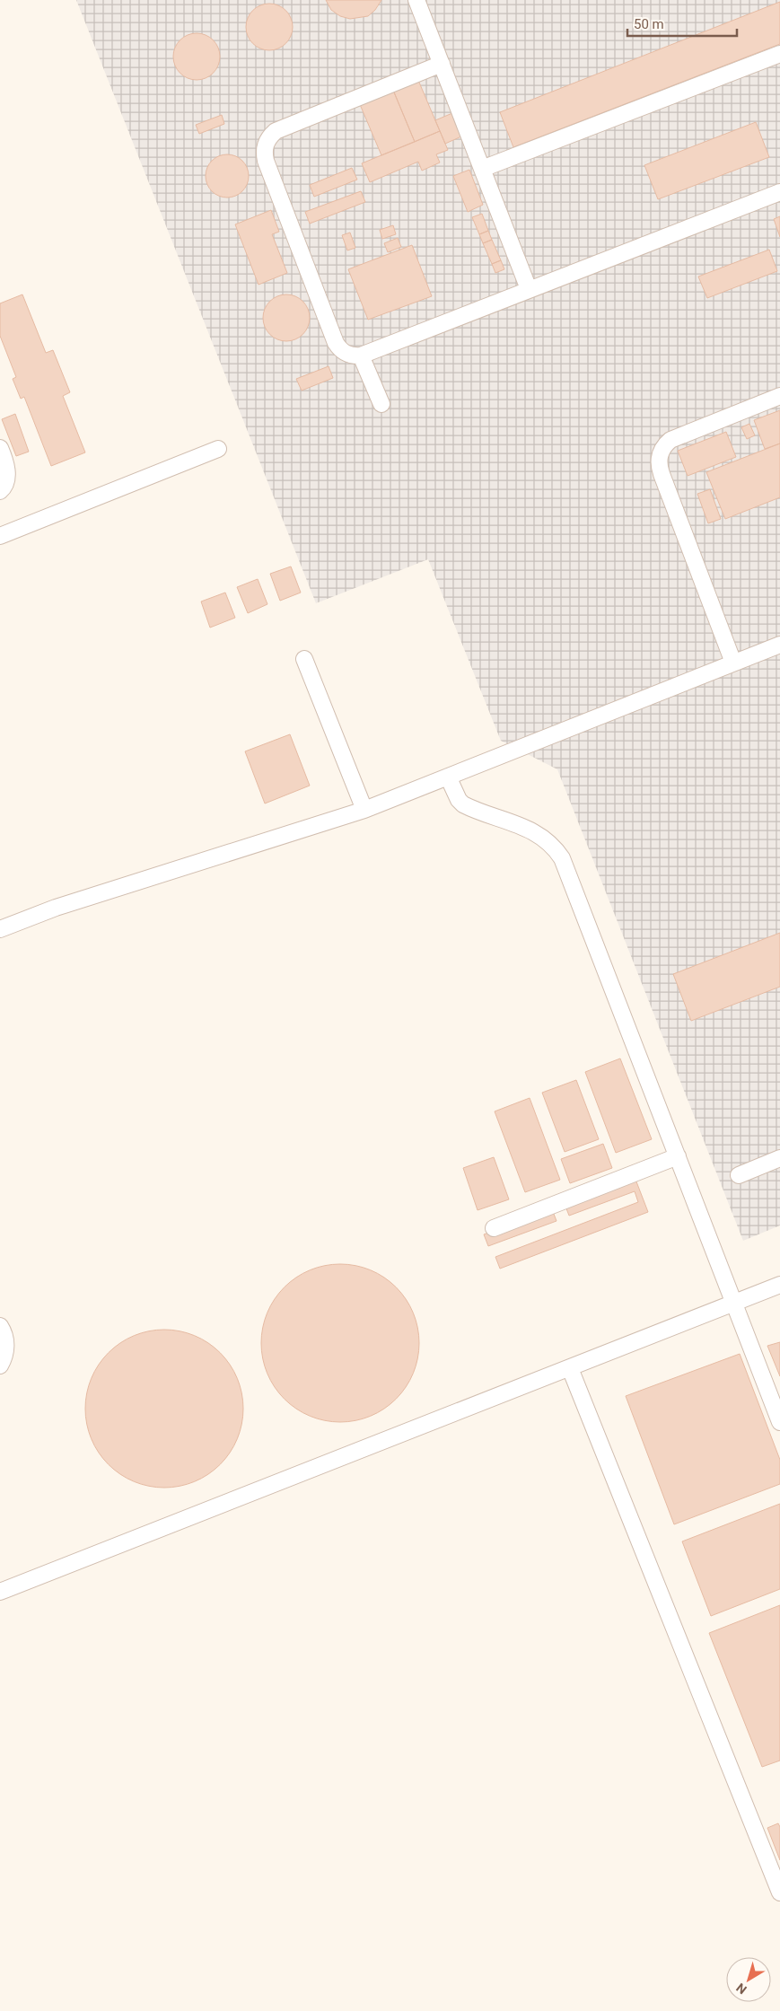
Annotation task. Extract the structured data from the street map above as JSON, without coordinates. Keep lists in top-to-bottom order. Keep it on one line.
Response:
{"scale_bar":"50 m","north":"bottom left"}
